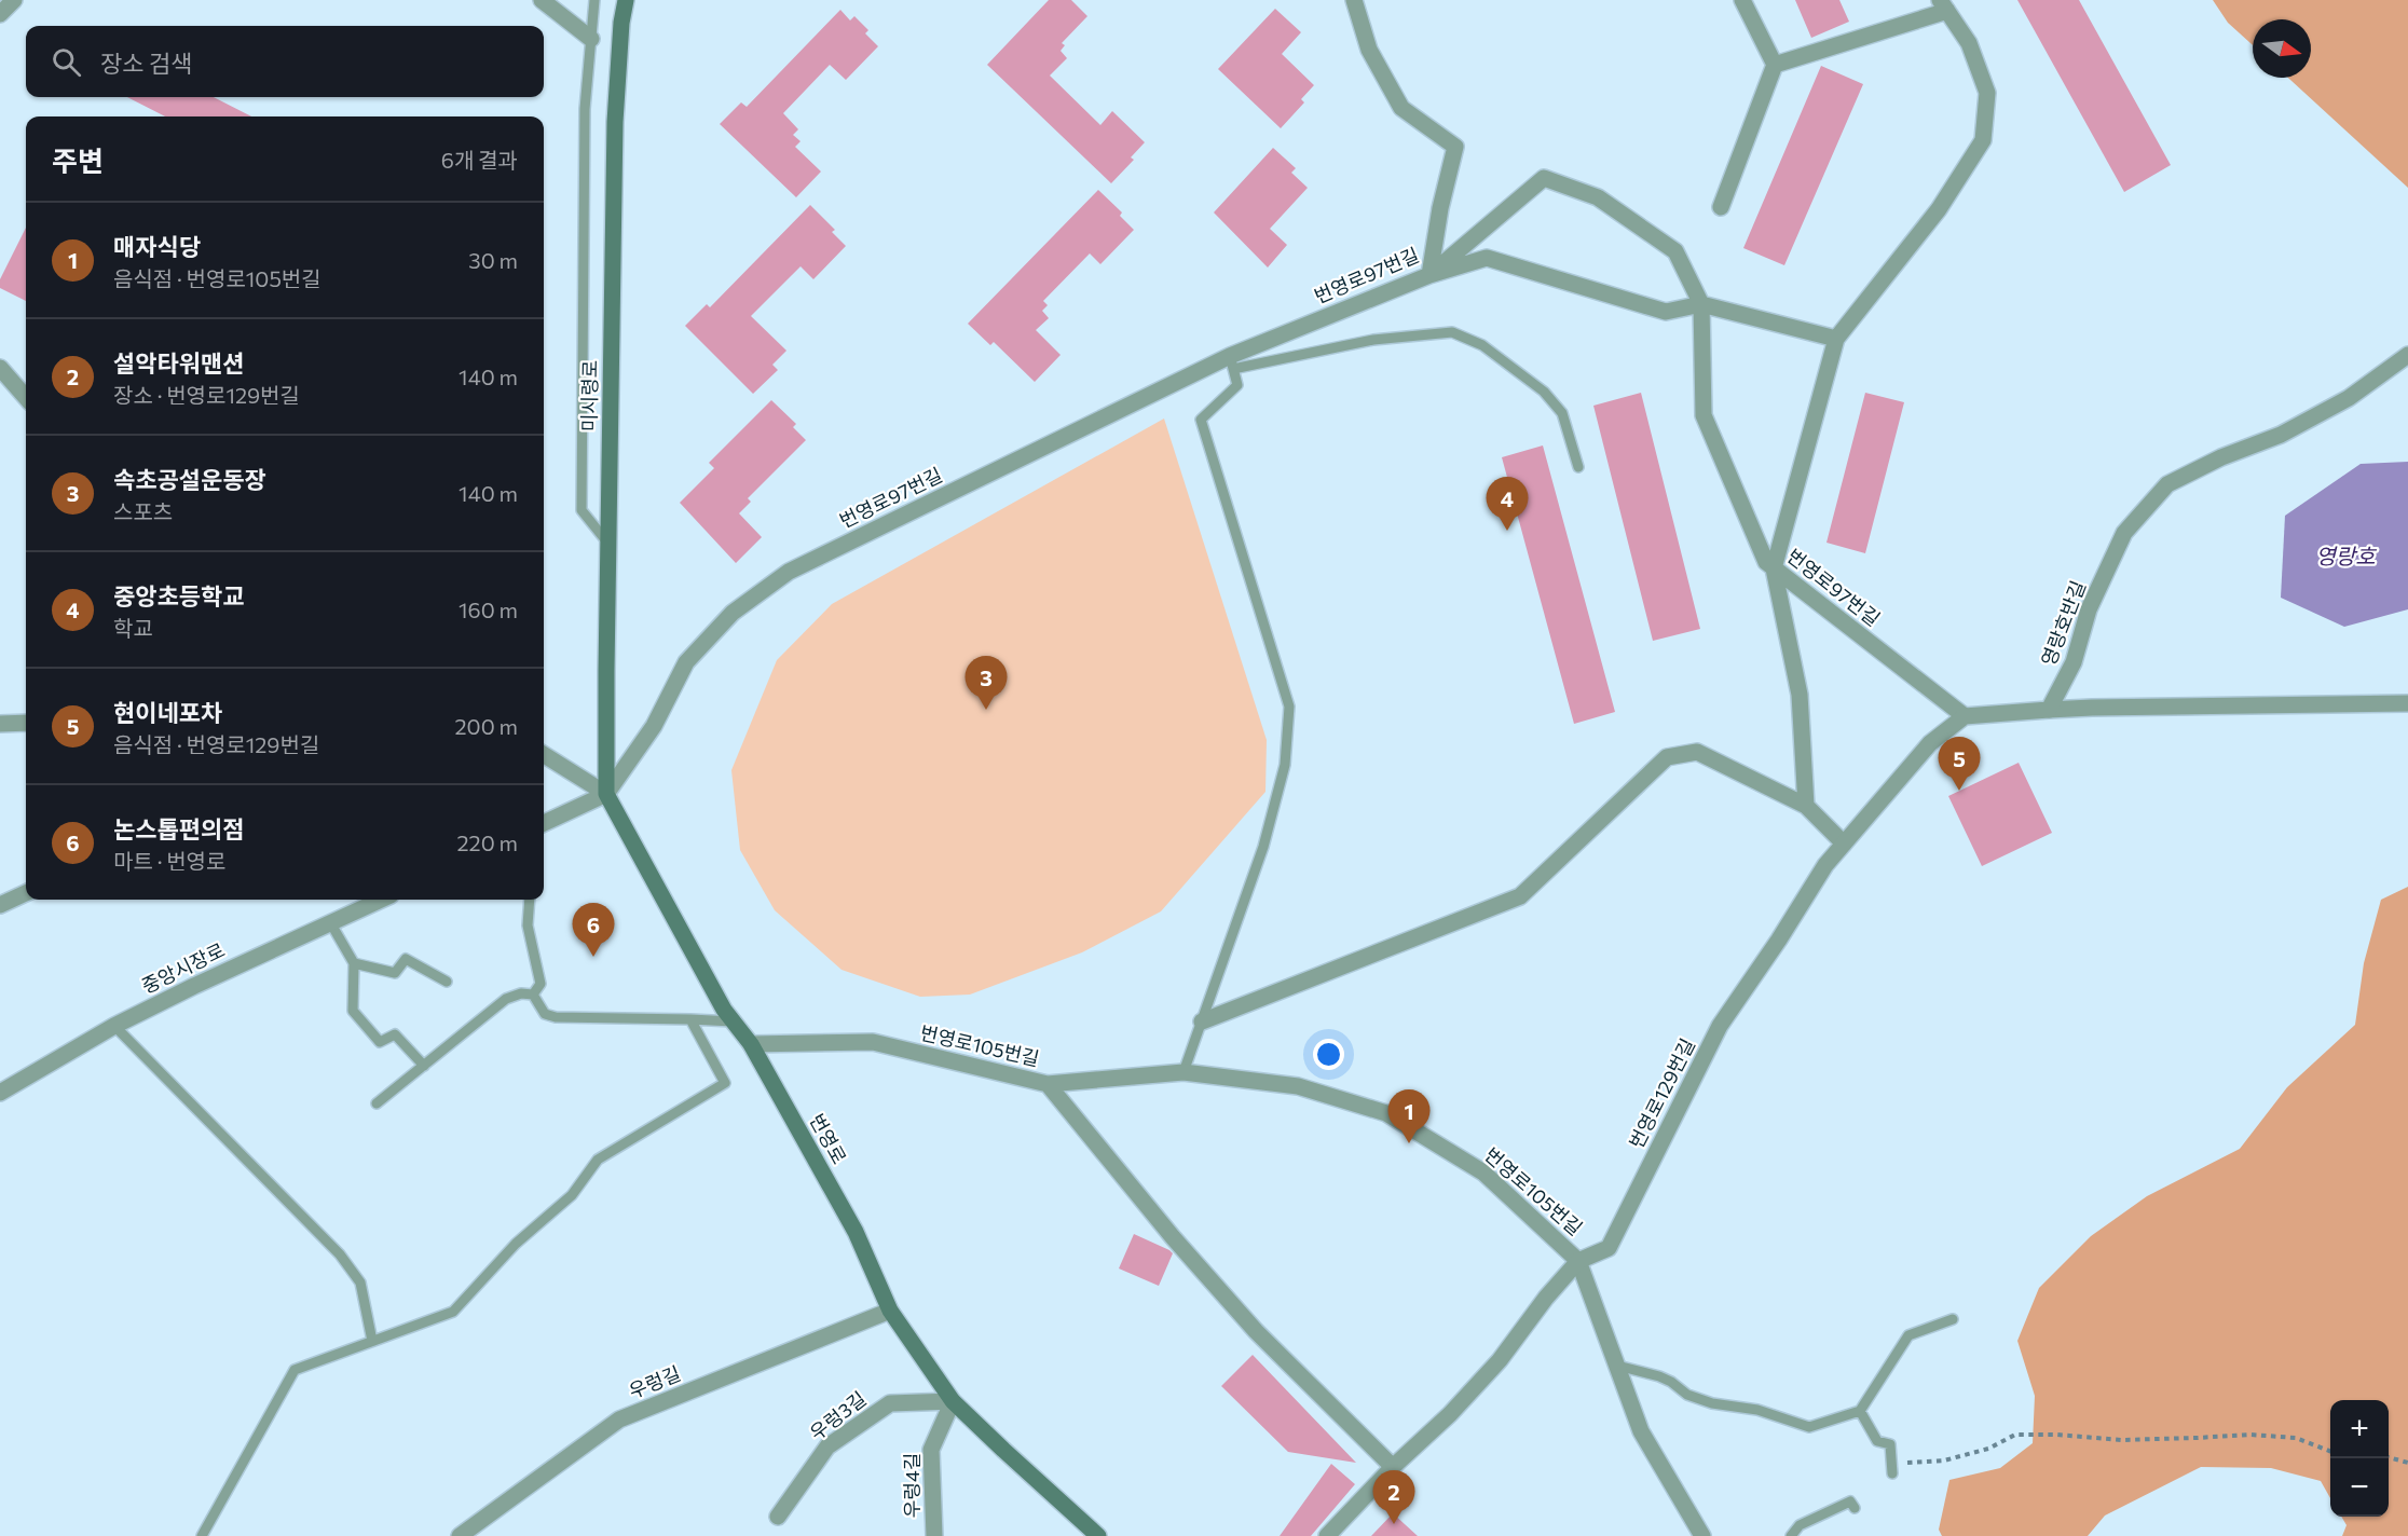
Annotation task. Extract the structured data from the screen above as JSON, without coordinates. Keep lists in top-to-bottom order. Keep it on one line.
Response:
{"streets":{"main road":["미시령로","번영로"],"street":["번영로97번길","영랑호반길","중앙시장로","번영로105번길","번영로129번길","우렁길","우렁3길","우렁4길"]},"crossings":[["번영로97번길","미시령로"],["번영로97번길","번영로129번길"],["번영로97번길","번영로"],["미시령로","번영로"],["번영로105번길","번영로129번길"],["번영로105번길","번영로"],["번영로","우렁길"],["번영로","우렁3길"],["번영로","우렁4길"],["우렁3길","우렁4길"]],"water":["영랑호"],"north":"right","page":{"search":"장소 검색","heading":["주변","6개 결과"],"list":[{"mark":"1","name":"매자식당","note":"음식점 · 번영로105번길","value":"30 m"},{"mark":"2","name":"설악타워맨션","note":"장소 · 번영로129번길","value":"140 m"},{"mark":"3","name":"속초공설운동장","note":"스포츠","value":"140 m"},{"mark":"4","name":"중앙초등학교","note":"학교","value":"160 m"},{"mark":"5","name":"현이네포차","note":"음식점 · 번영로129번길","value":"200 m"},{"mark":"6","name":"논스톱편의점","note":"마트 · 번영로","value":"220 m"}],"pins":["4","3","5","6","1","2"],"map_buttons":["+","−"]}}
